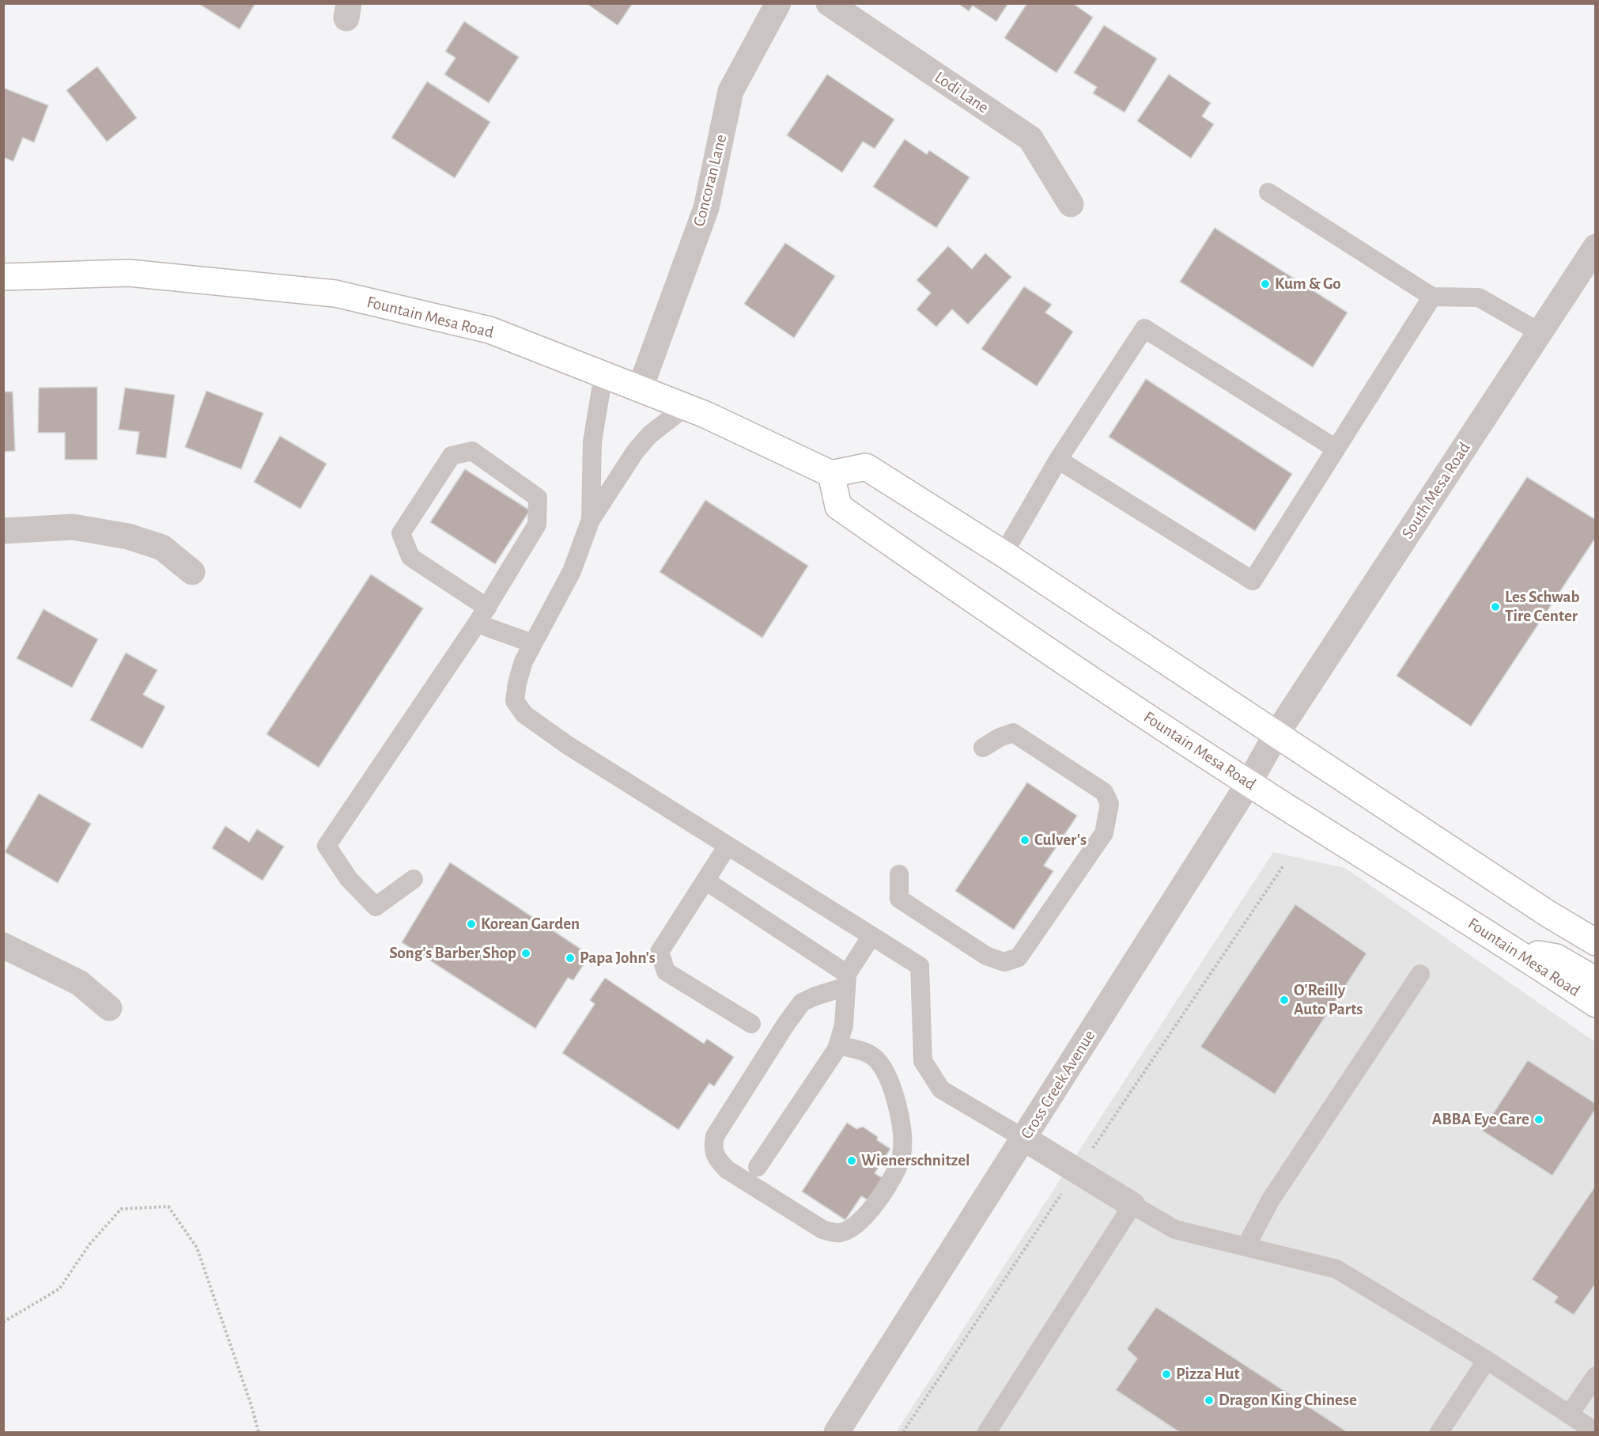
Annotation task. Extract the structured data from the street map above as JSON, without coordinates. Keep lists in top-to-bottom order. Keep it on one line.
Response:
{"streets":{"main road":["Fountain Mesa Road"],"street":["Lodi Lane","Concoran Lane","South Mesa Road","Cross Creek Avenue"]},"crossings":[["Concoran Lane","Fountain Mesa Road"],["Fountain Mesa Road","Cross Creek Avenue"],["South Mesa Road","Cross Creek Avenue"]],"places":["Kum & Go","Les Schwab Tire Center","Culver's","Korean Garden","Song's Barber Shop","Papa John's","O'Reilly Auto Parts","ABBA Eye Care","Wienerschnitzel","Pizza Hut","Dragon King Chinese"]}
